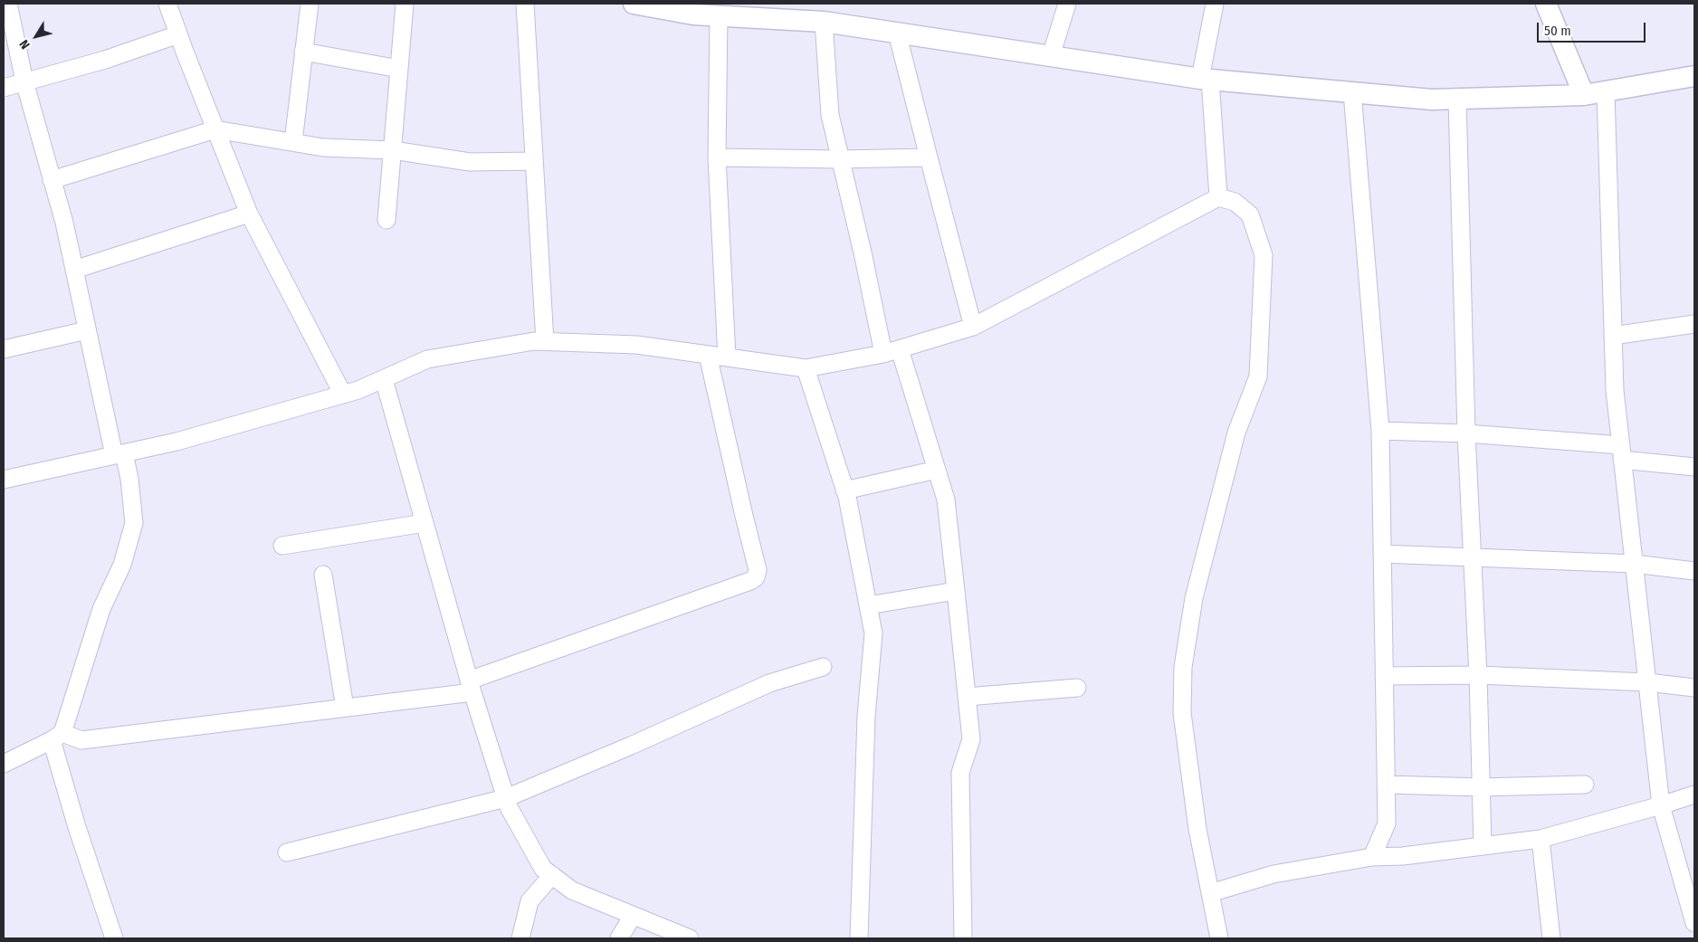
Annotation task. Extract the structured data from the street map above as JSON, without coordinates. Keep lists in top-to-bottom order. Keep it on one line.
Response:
{"scale_bar":"50 m","north":"bottom left"}
